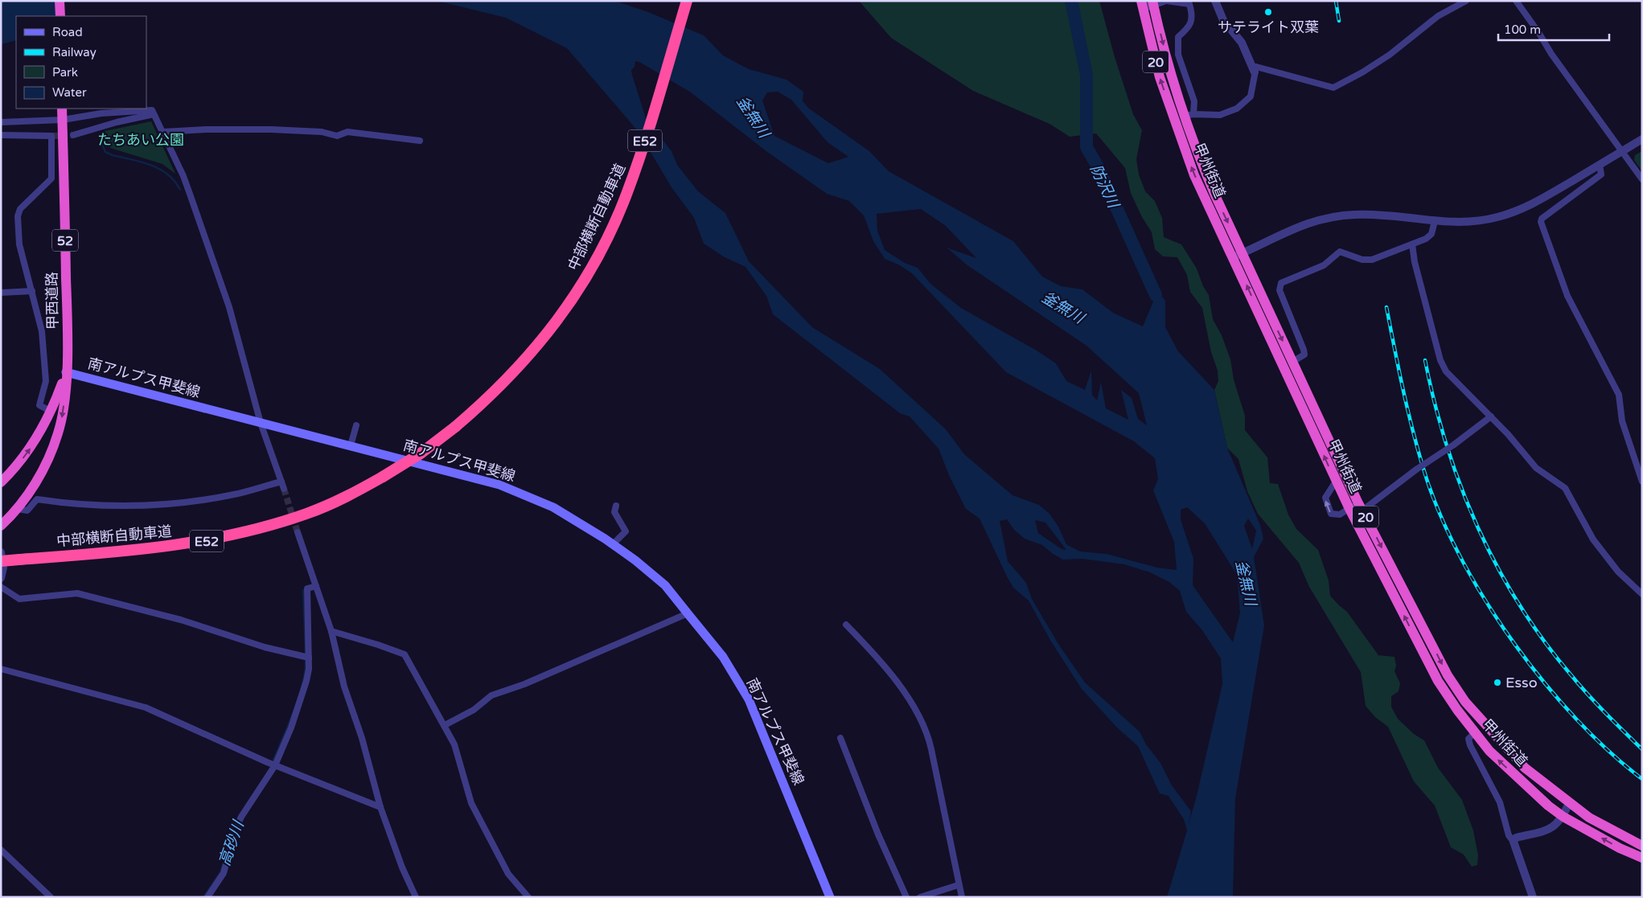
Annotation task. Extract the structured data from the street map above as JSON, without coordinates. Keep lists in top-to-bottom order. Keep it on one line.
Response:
{"streets":{"highway":["20","E52","甲州街道","中部横断自動車道","52","甲西道路"],"main road":["南アルプス甲斐線"]},"crossings":[["甲西道路","南アルプス甲斐線"]],"water":["釜無川","防沢川","高砂川"],"parks":["たちあい公園"],"places":["サテライト双葉","Esso"],"legend":["Road","Railway","Park","Water"],"scale_bar":"100 m"}
